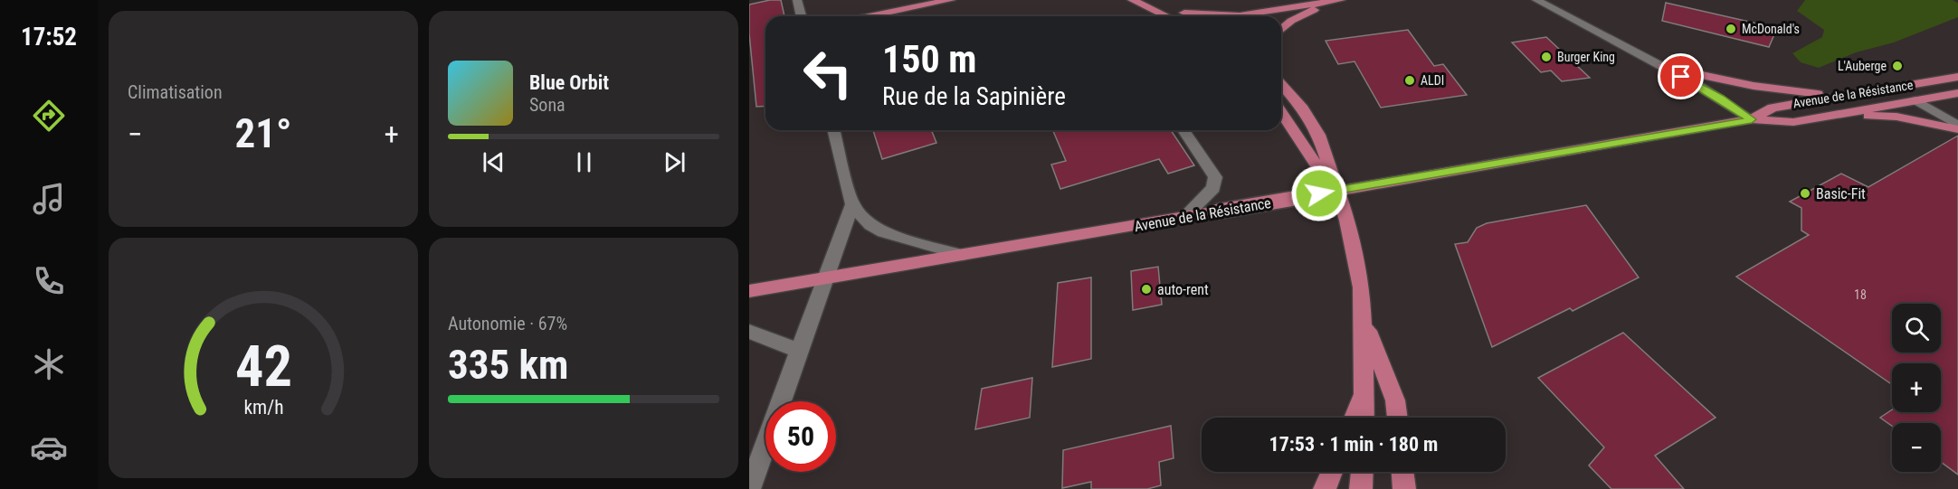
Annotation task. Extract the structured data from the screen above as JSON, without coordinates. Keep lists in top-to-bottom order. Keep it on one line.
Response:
{"streets":{"main road":["Avenue de la Résistance"]},"places":["McDonald's","Burger King","L'Auberge","ALDI","Basic-Fit","auto-rent"],"house_numbers":["18"],"page":{"tabs":"17:52","tile":["Climatisation",["Autonomie · 67%","335 km"]],"turn":["150 m","Rue de la Sapinière"],"song":["Blue Orbit","Sona"],"heat":["−","21°","+"],"map_buttons":["+","−"],"limit":"50","trip":"17:53 · 1 min · 180 m","gauge":["42","km/h"]}}
